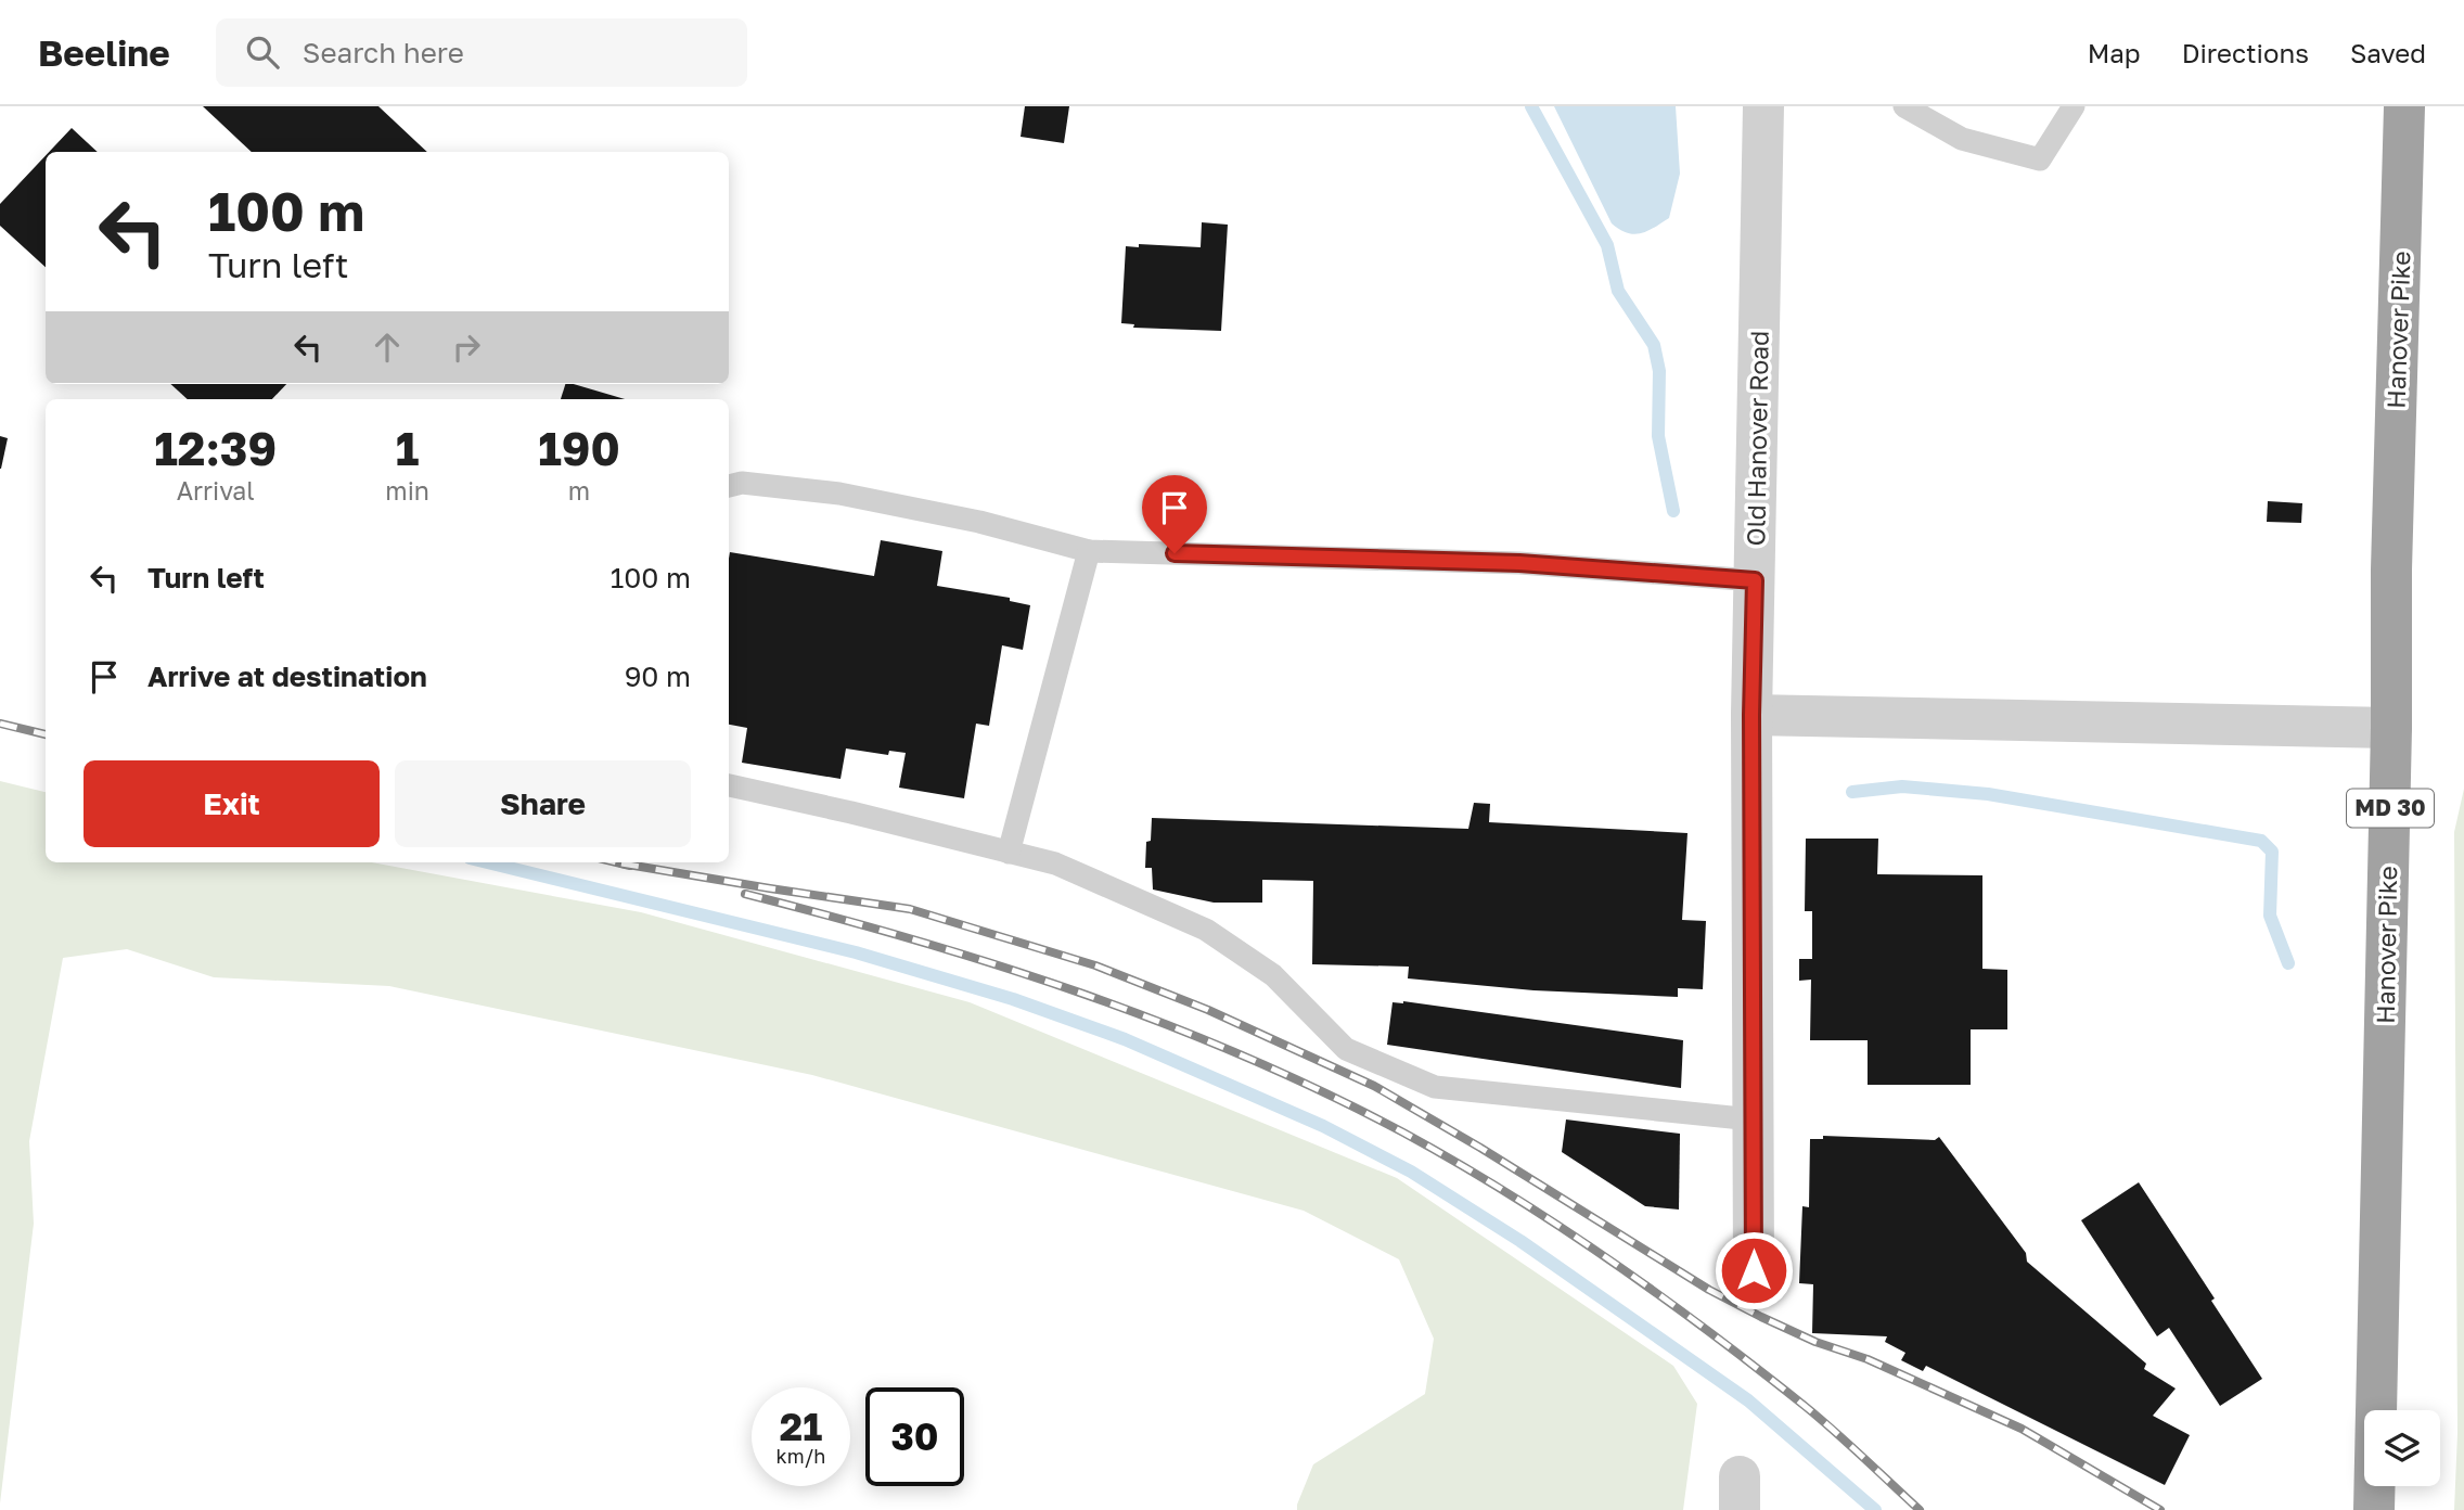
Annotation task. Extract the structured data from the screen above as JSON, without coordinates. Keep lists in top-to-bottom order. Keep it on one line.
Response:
{"streets":{"highway":["Hanover Pike","MD 30"],"street":["Old Hanover Road"]},"page":{"header":"Beeline","search":"Search here","nav":["Map","Directions","Saved"],"turn":["100 m","Turn left"],"eta":["12:39","Arrival","1","min","190","m"],"list":[{"name":"Turn left","value":"100 m"},{"name":"Arrive at destination","value":"90 m"}],"buttons":["Exit","Share"],"speed":"21 km/h","limit":"30"}}
